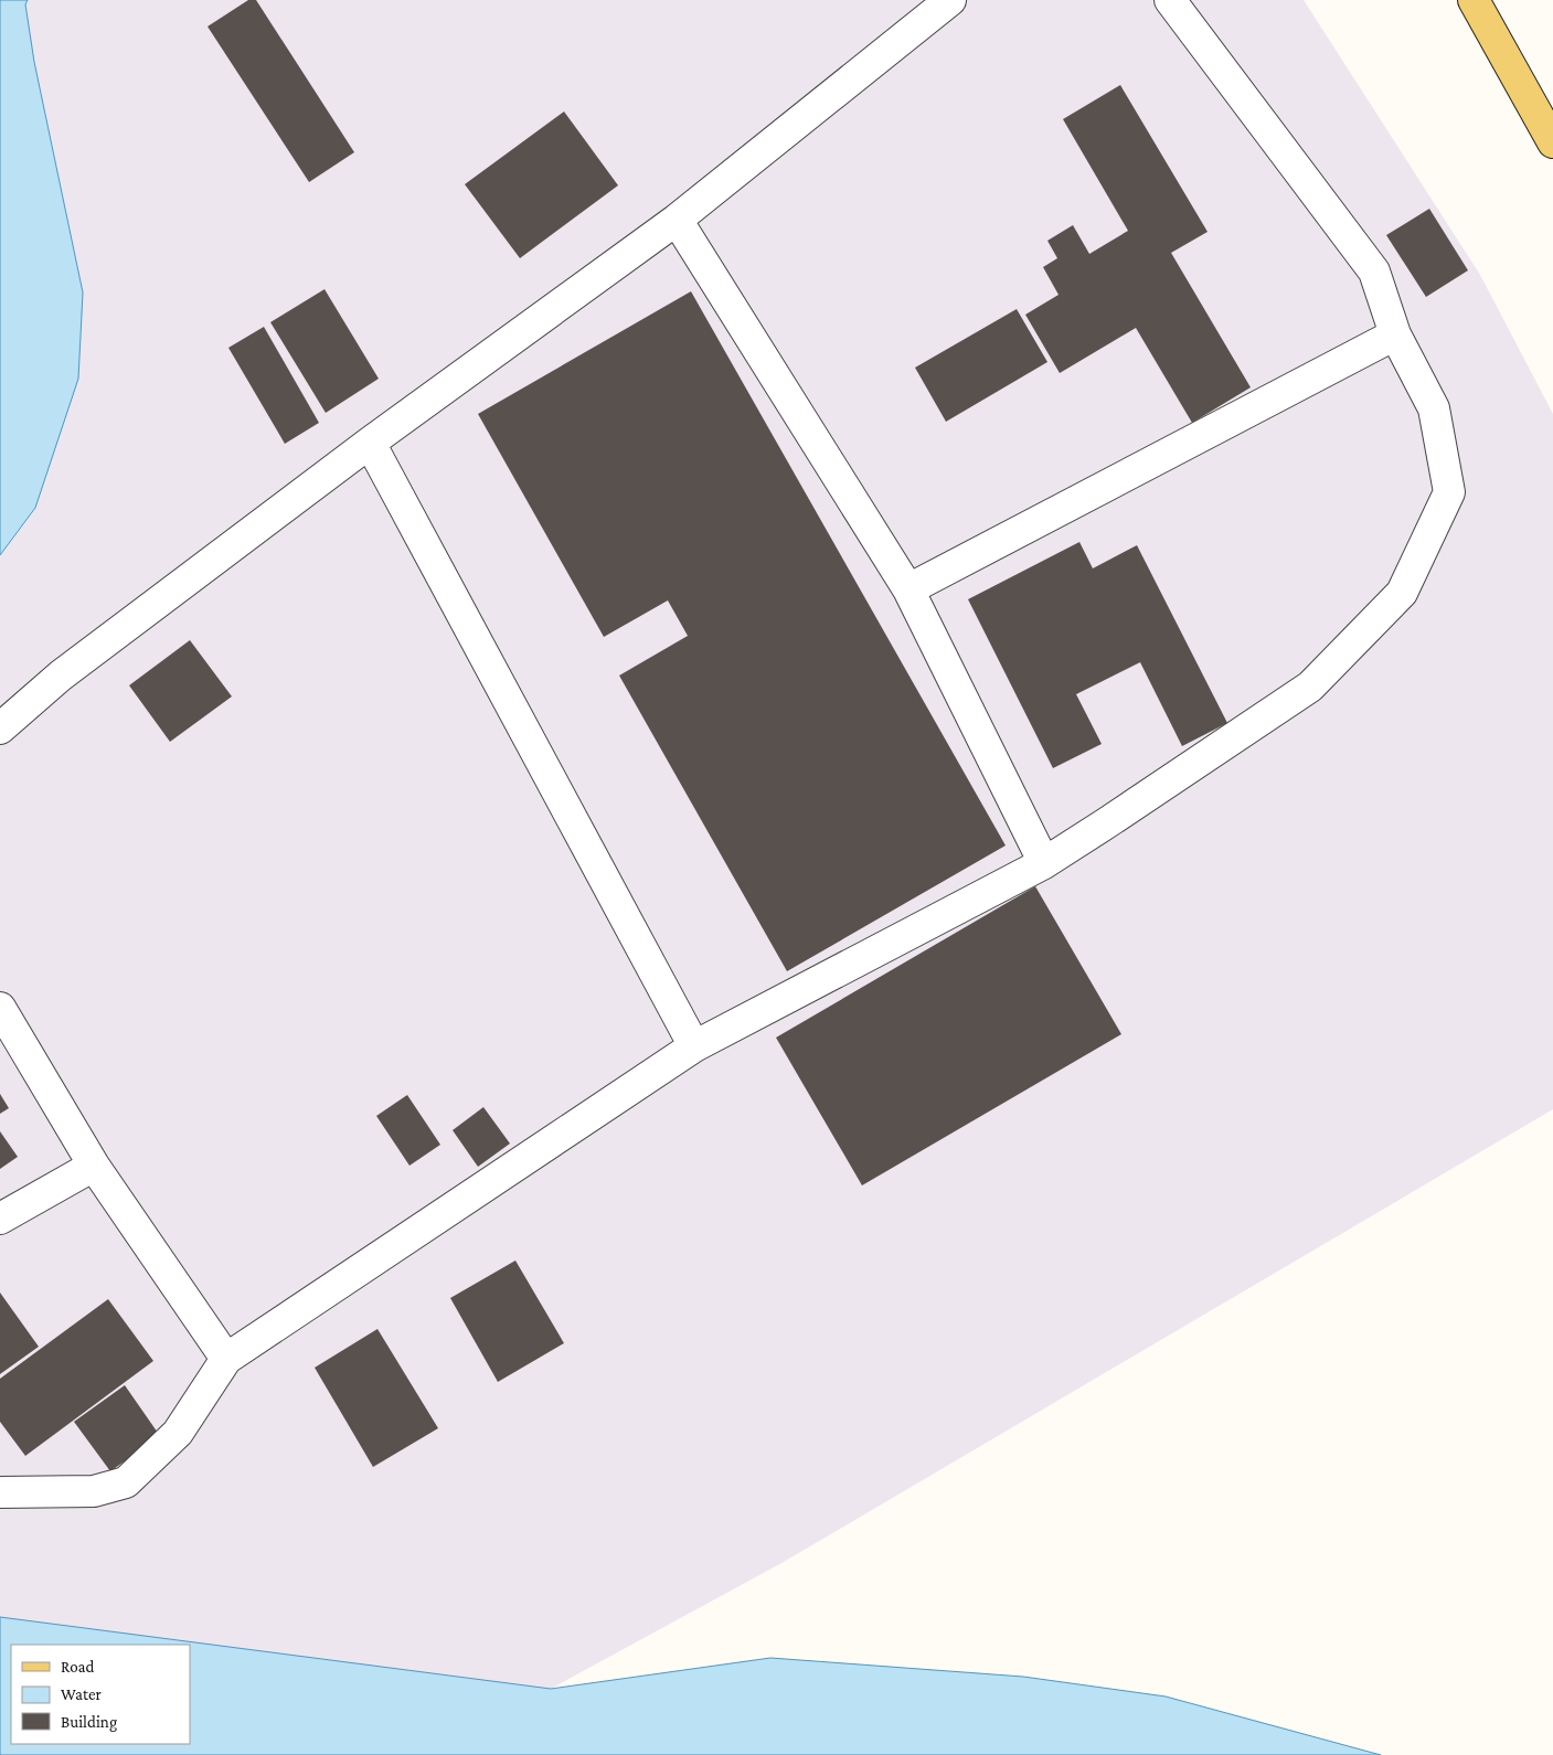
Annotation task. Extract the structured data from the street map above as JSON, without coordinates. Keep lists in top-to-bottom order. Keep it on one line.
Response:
{"legend":["Road","Water","Building"]}
